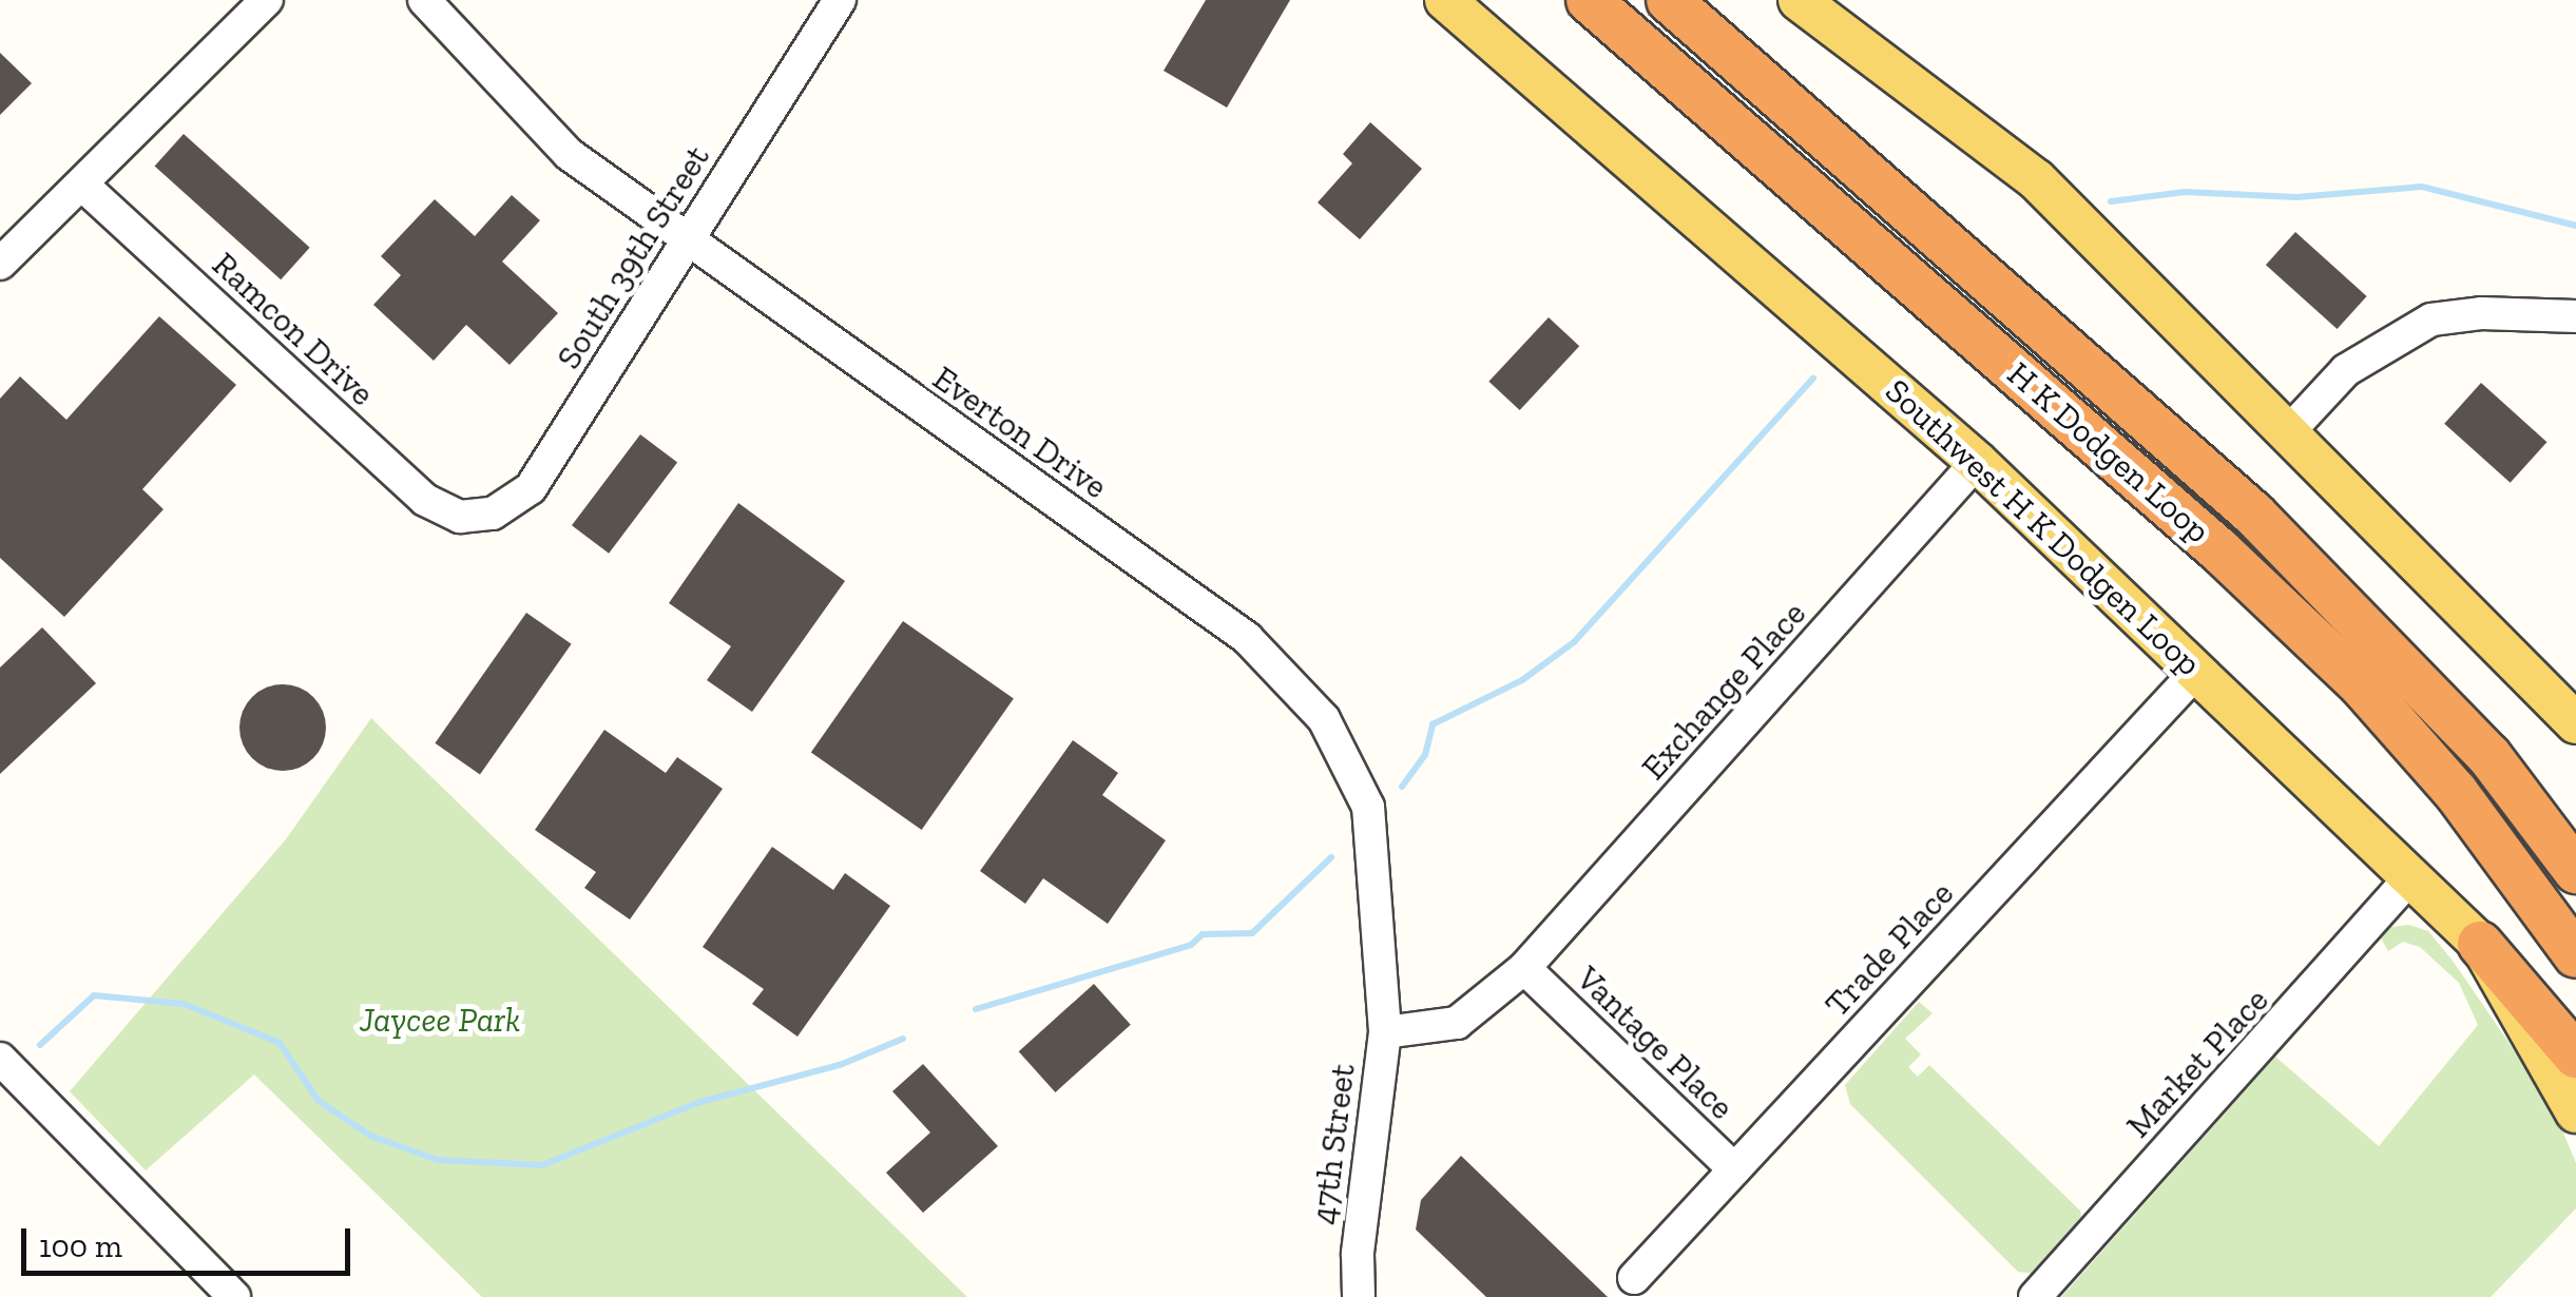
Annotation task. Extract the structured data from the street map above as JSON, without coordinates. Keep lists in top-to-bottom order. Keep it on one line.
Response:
{"streets":{"highway":["H K Dodgen Loop"],"main road":["Southwest H K Dodgen Loop"],"street":["South 39th Street","Ramcon Drive","Everton Drive","Exchange Place","Trade Place","Vantage Place","Market Place","47th Street"]},"crossings":[["South 39th Street","Ramcon Drive"],["South 39th Street","Everton Drive"],["Everton Drive","47th Street"],["Southwest H K Dodgen Loop","Exchange Place"],["Southwest H K Dodgen Loop","Trade Place"],["Southwest H K Dodgen Loop","Market Place"],["Exchange Place","Vantage Place"],["Exchange Place","47th Street"],["Trade Place","Vantage Place"],["Vantage Place","47th Street"]],"parks":["Jaycee Park"],"scale_bar":"100 m"}
